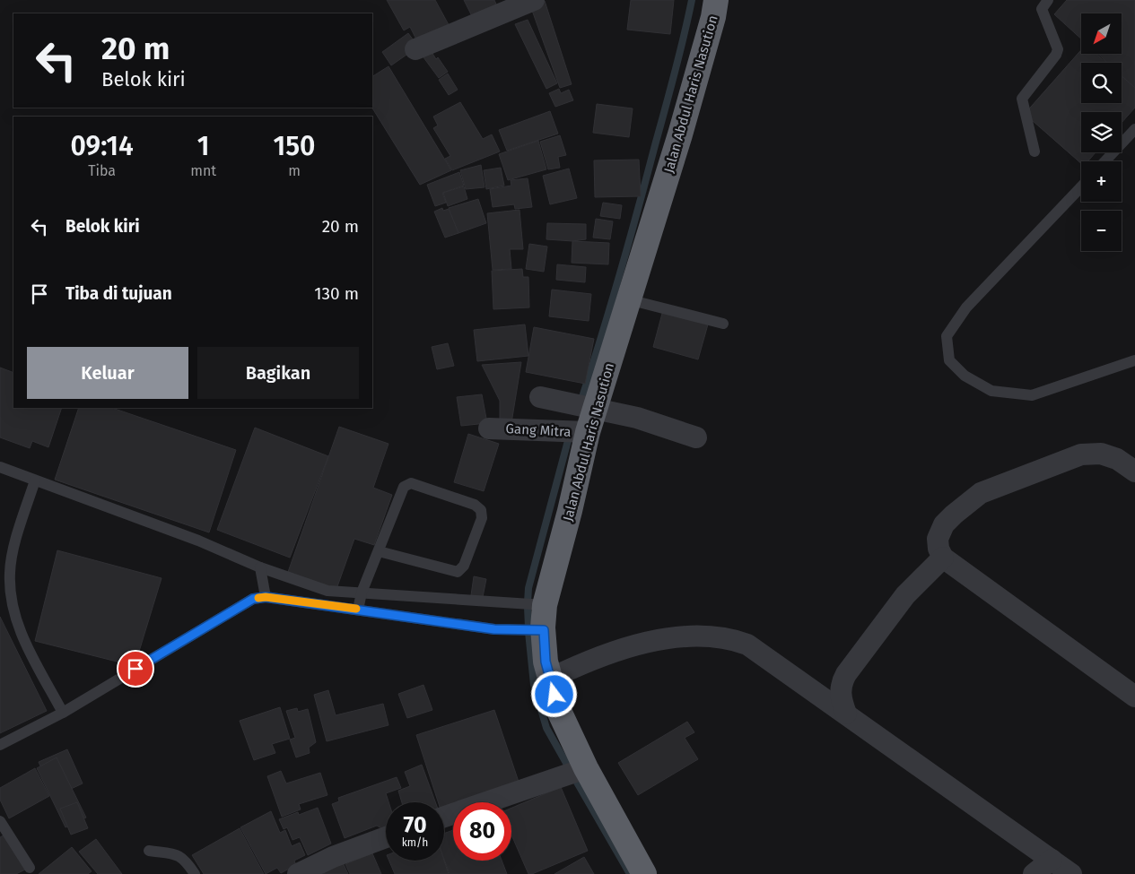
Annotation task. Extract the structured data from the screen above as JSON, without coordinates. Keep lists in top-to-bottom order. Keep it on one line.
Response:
{"streets":{"highway":["Jalan Abdul Haris Nasution"],"street":["Gang Mitra"]},"crossings":[["Jalan Abdul Haris Nasution","Gang Mitra"]],"north":"bottom left","page":{"map_buttons":["+","−"],"turn":["20 m","Belok kiri"],"eta":["09:14","Tiba","1","mnt","150","m"],"list":[{"name":"Belok kiri","value":"20 m"},{"name":"Tiba di tujuan","value":"130 m"}],"buttons":["Keluar","Bagikan"],"speed":"70 km/h","limit":"80"}}
